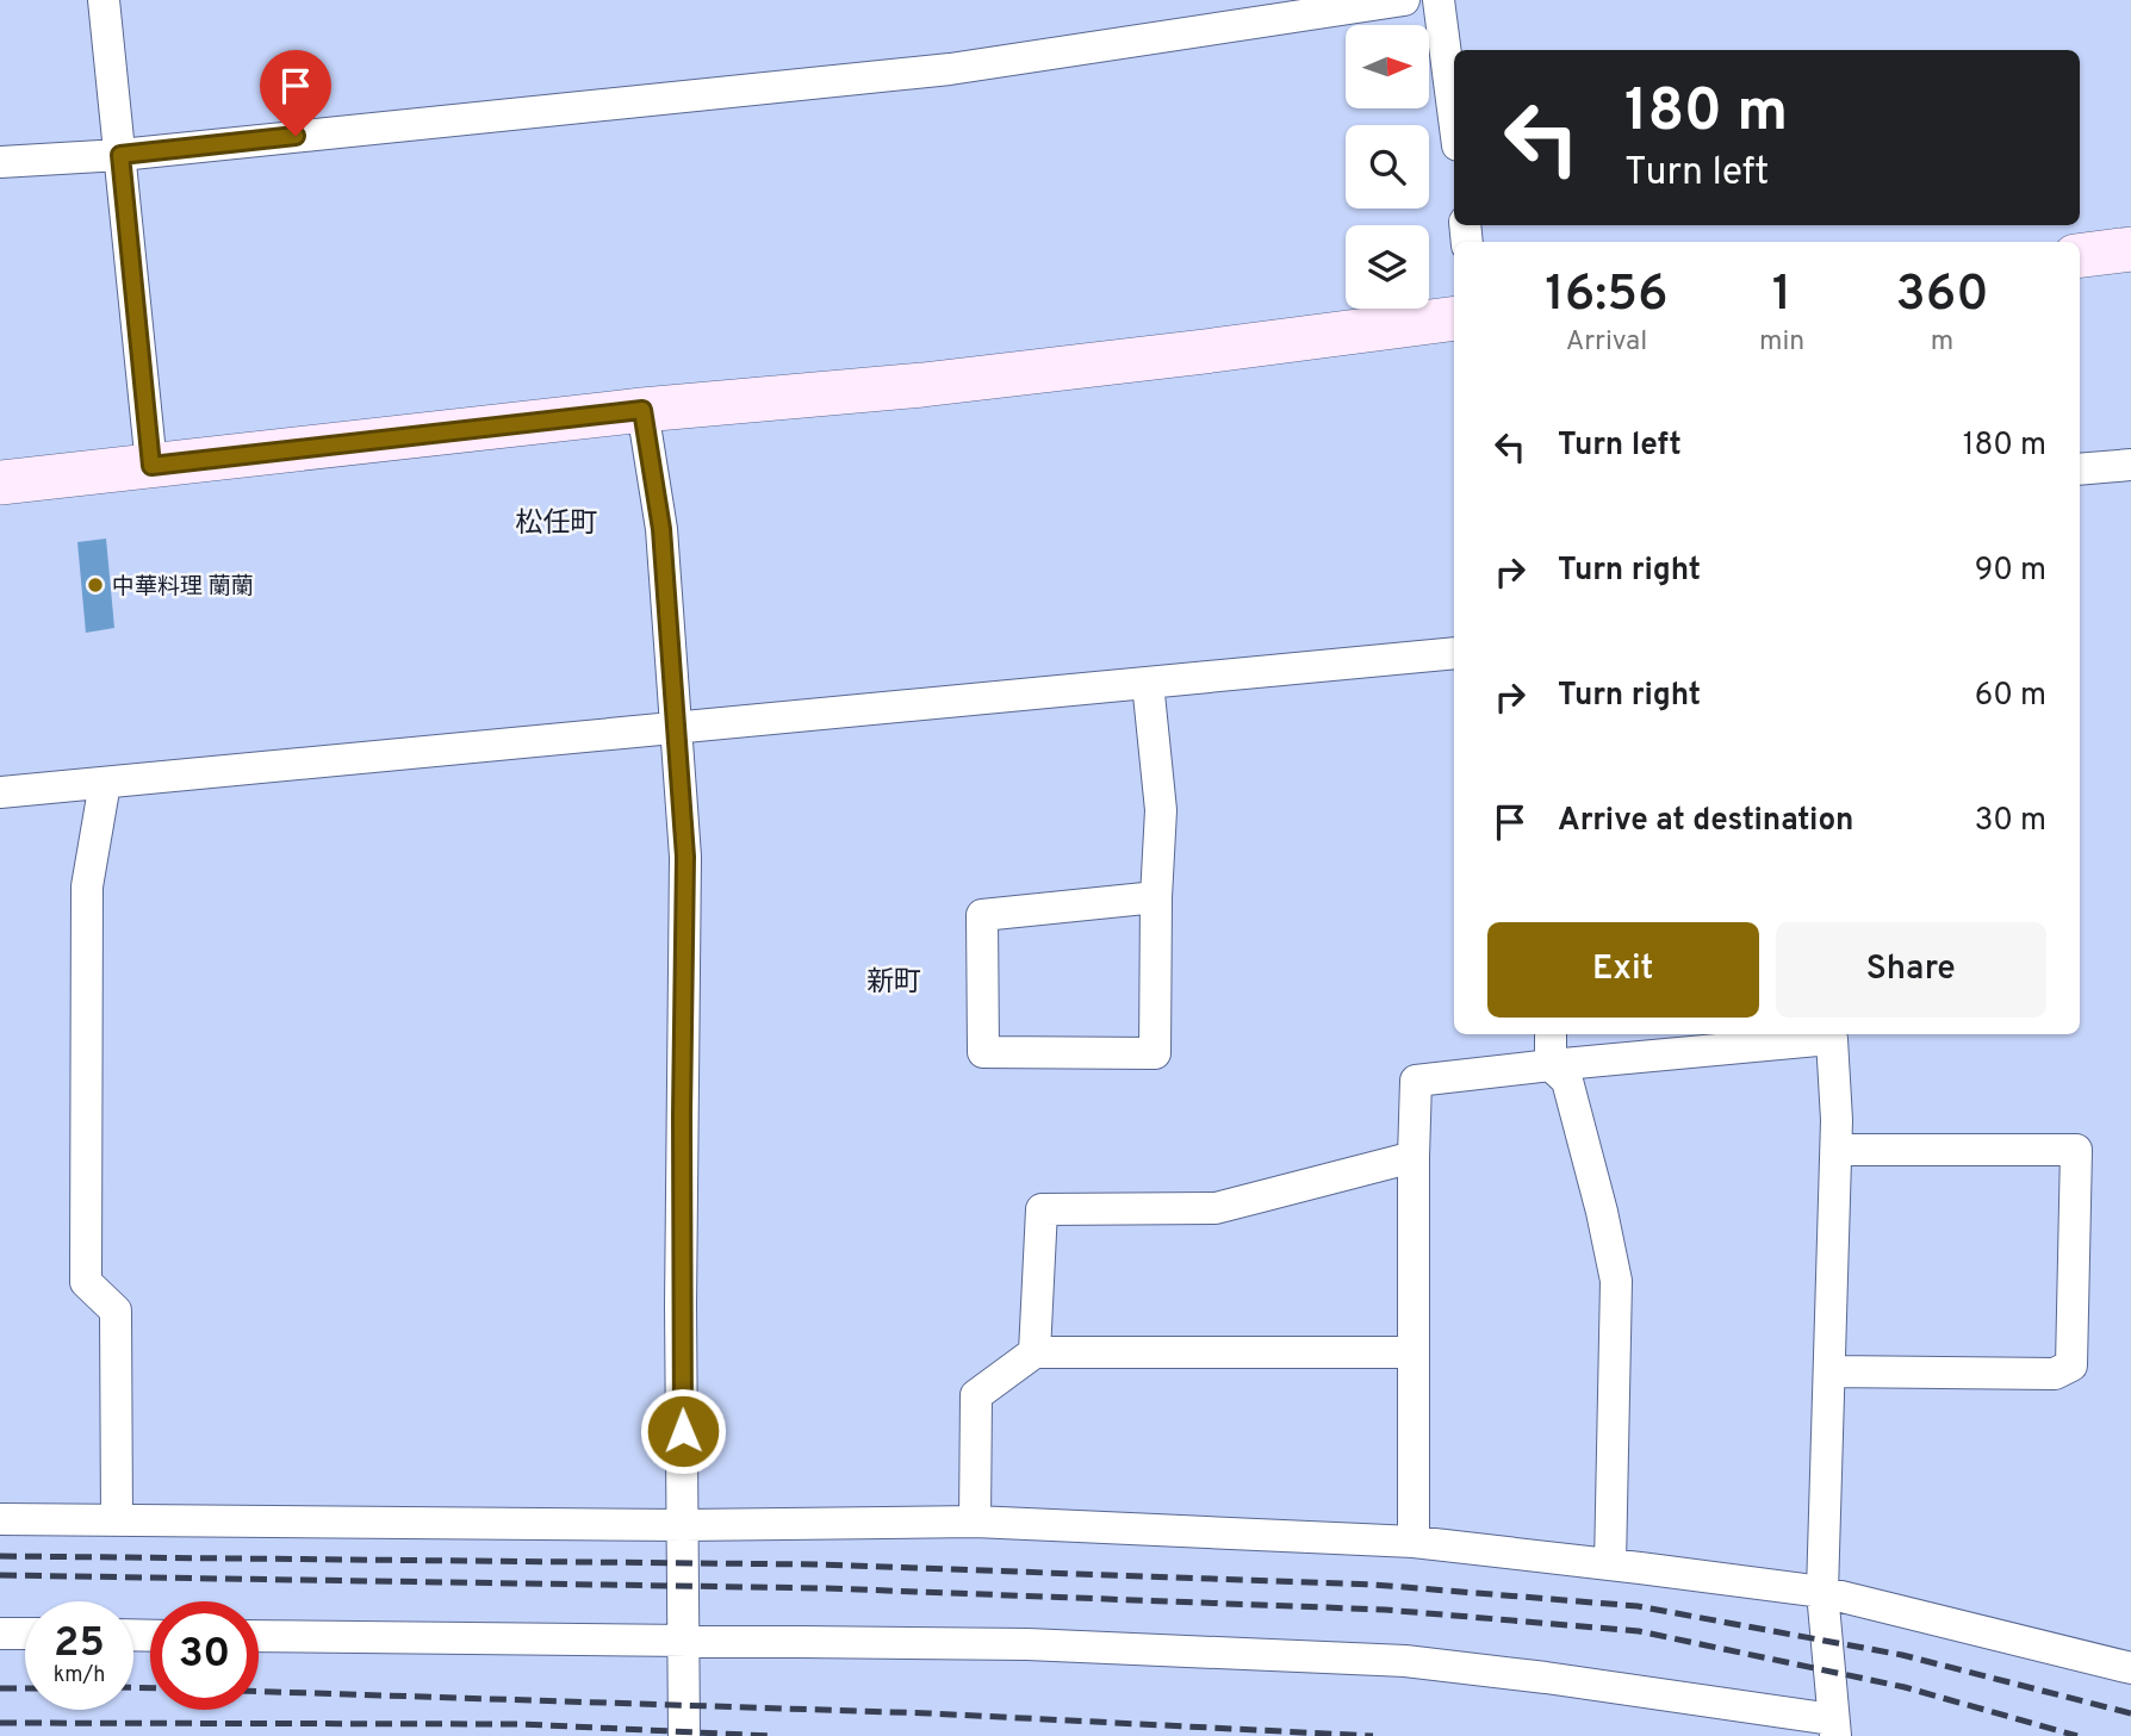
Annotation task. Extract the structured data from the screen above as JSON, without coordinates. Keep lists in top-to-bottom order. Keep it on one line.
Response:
{"districts":["松任町","新町"],"places":["中華料理 蘭蘭"],"north":"right","page":{"turn":["180 m","Turn left"],"eta":["16:56","Arrival","1","min","360","m"],"list":[{"name":"Turn left","value":"180 m"},{"name":"Turn right","value":"90 m"},{"name":"Turn right","value":"60 m"},{"name":"Arrive at destination","value":"30 m"}],"buttons":["Exit","Share"],"speed":"25 km/h","limit":"30"}}
